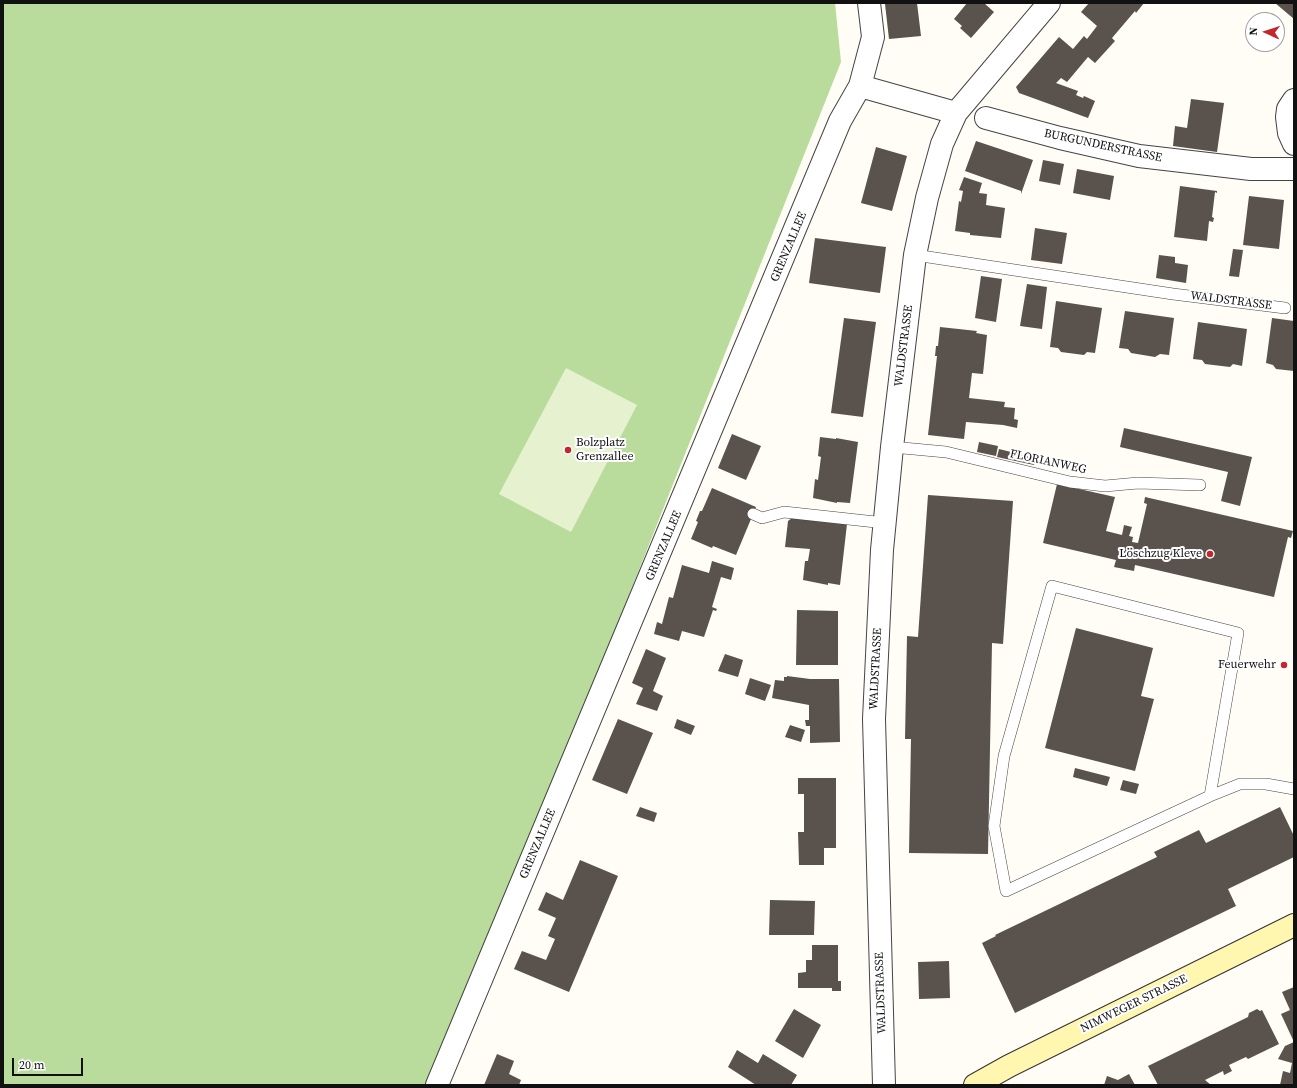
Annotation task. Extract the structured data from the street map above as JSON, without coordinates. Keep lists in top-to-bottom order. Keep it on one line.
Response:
{"streets":{"main road":["NIMWEGER STRASSE"],"street":["BURGUNDERSTRASSE","GRENZALLEE","WALDSTRASSE"],"lane":["FLORIANWEG"]},"crossings":[["WALDSTRASSE","FLORIANWEG"]],"places":["Bolzplatz Grenzallee","Löschzug Kleve","Feuerwehr"],"scale_bar":"20 m","north":"left"}
